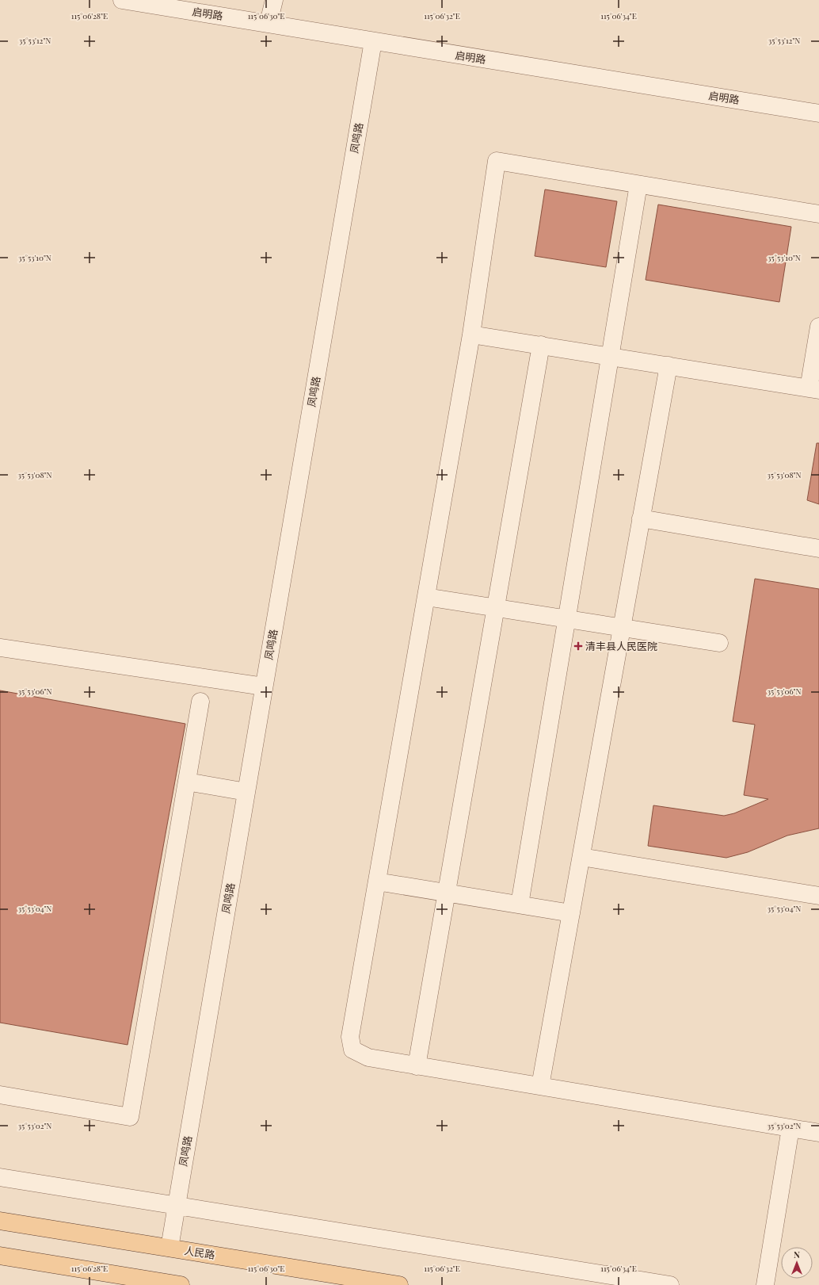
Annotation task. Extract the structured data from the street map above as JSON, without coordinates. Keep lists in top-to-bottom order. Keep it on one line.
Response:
{"streets":{"main road":["人民路"],"street":["启明路","凤鸣路"]},"crossings":[["启明路","凤鸣路"],["凤鸣路","人民路"]],"places":{"health":["清丰县人民医院"]},"north":"top","coordinates":["115°06'28\"E","115°06'30\"E","115°06'32\"E","115°06'34\"E","35°53'12\"N","35°53'10\"N","35°53'08\"N","35°53'06\"N","35°53'04\"N","35°53'02\"N"]}
